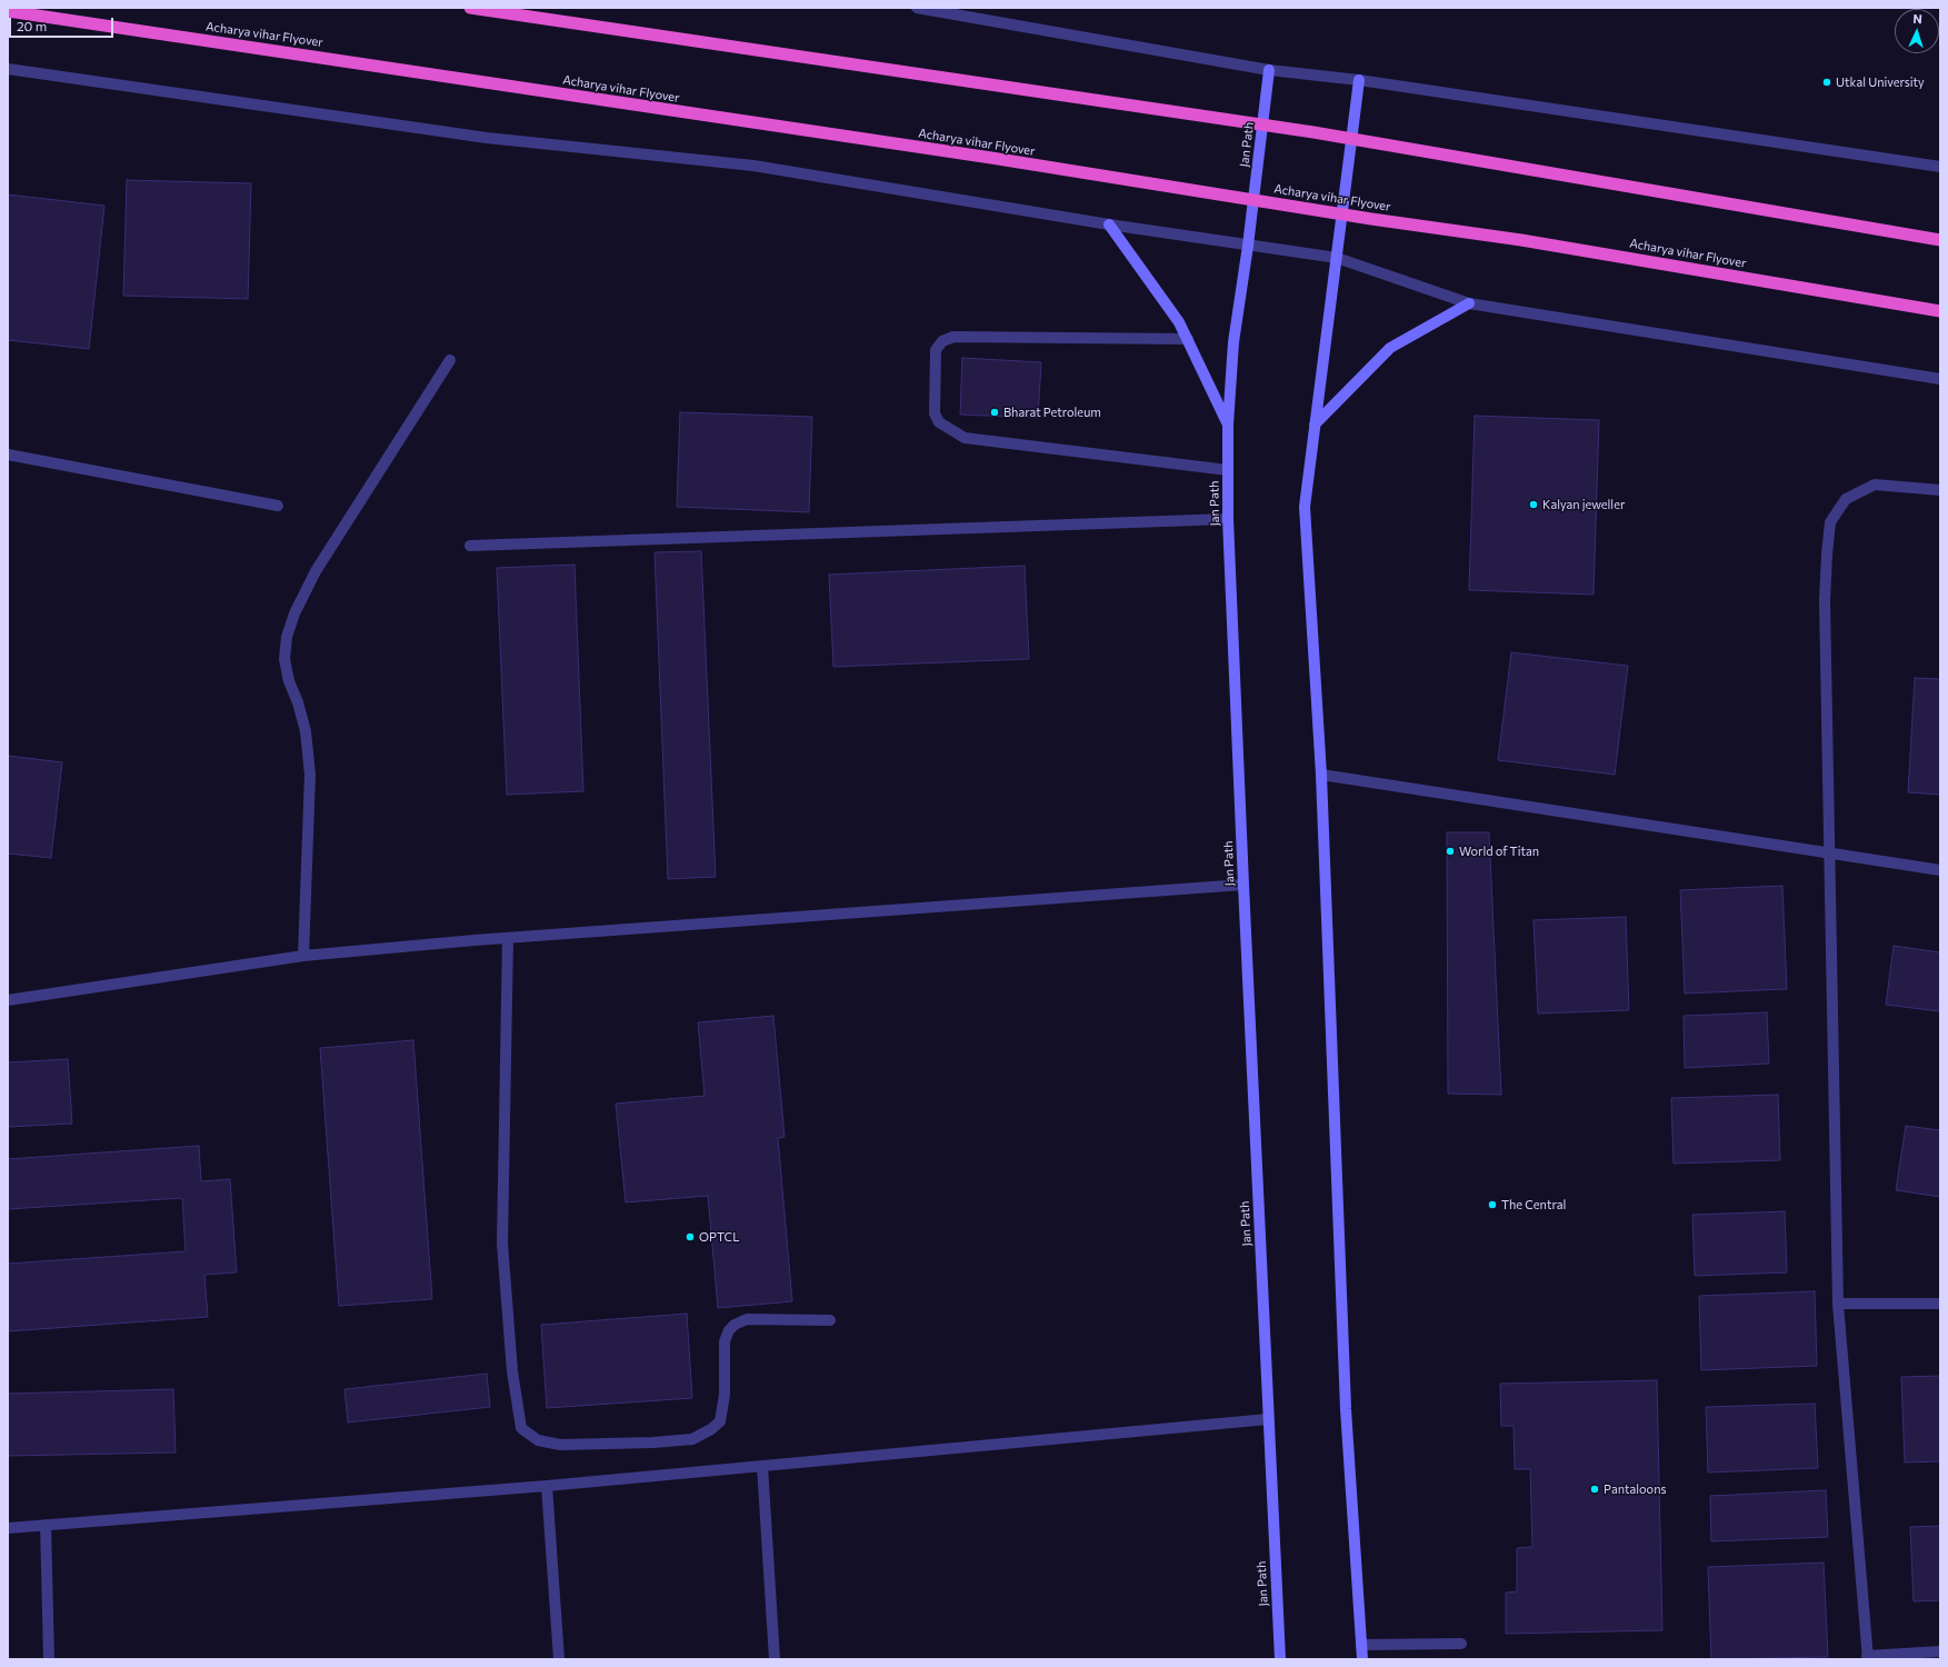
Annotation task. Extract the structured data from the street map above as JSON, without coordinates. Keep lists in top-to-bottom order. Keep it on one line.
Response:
{"streets":{"highway":["Acharya vihar Flyover"],"main road":["Jan Path"]},"places":["Utkal University","Bharat Petroleum","Kalyan jeweller","World of Titan","The Central","OPTCL","Pantaloons"],"scale_bar":"20 m","north":"top"}
